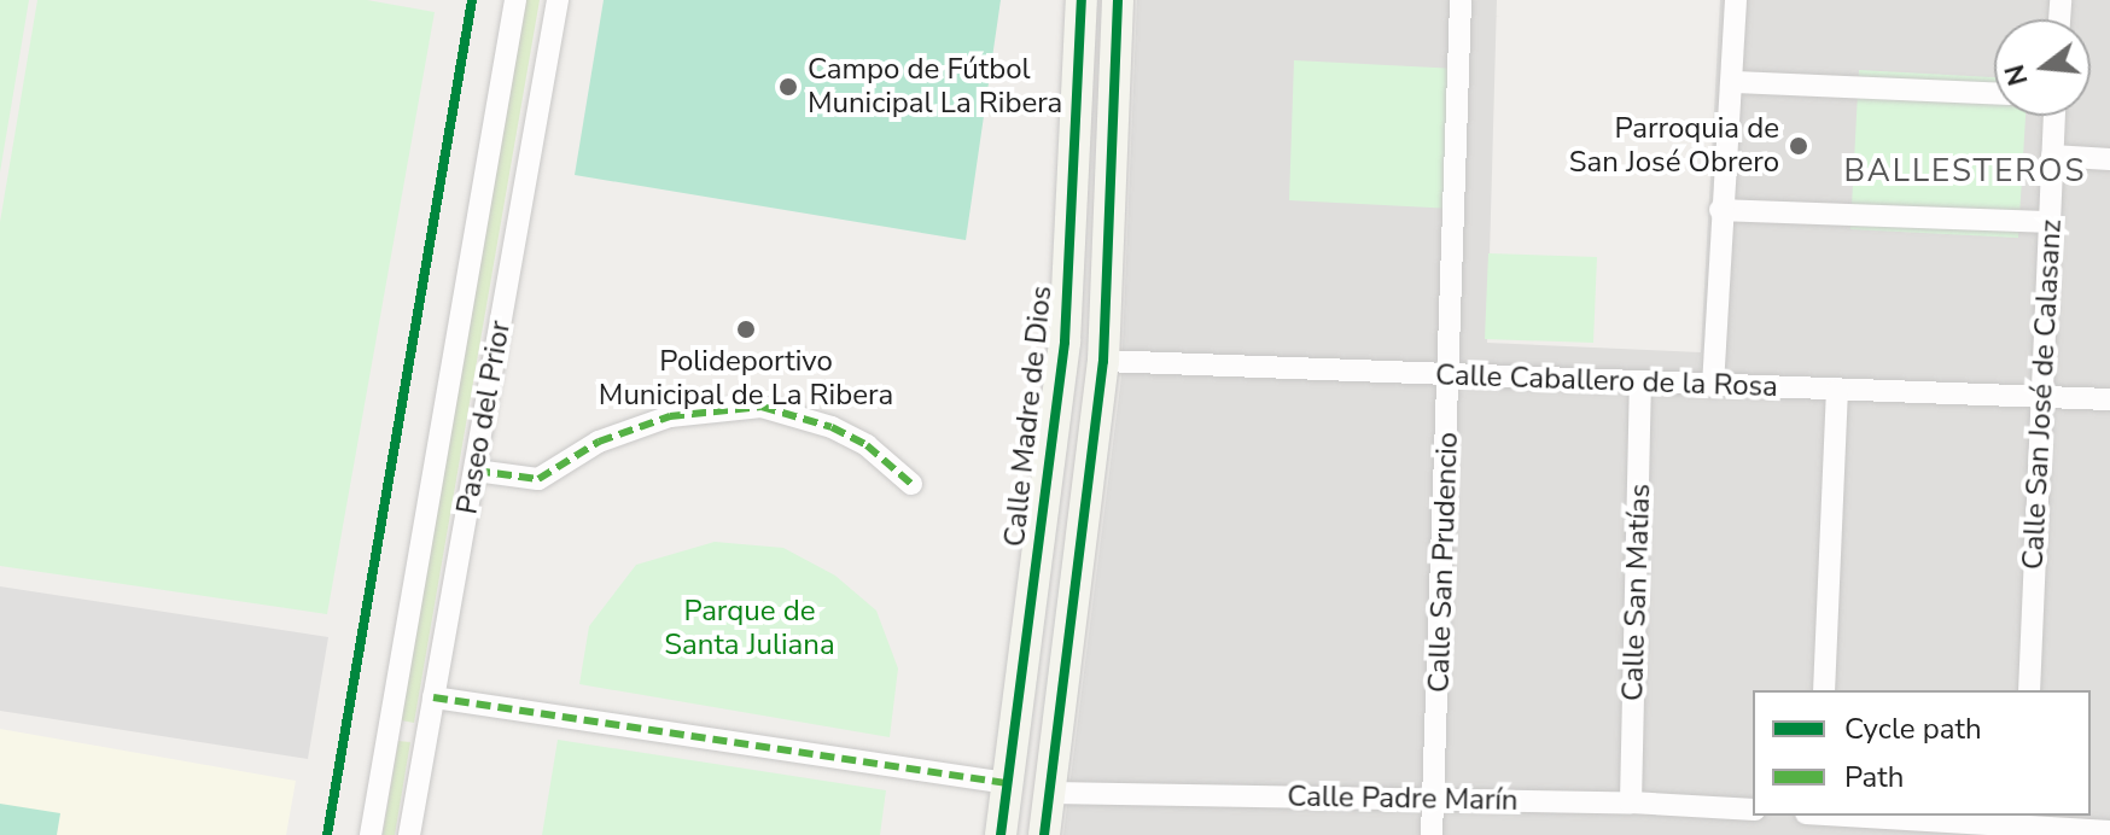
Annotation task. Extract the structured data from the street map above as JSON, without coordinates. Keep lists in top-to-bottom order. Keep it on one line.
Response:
{"streets":{"main road":["Calle Madre de Dios"],"street":["Calle Caballero de la Rosa","Calle San José de Calasanz","Paseo del Prior","Calle San Prudencio","Calle San Matías","Calle Padre Marín"]},"crossings":[["Calle Caballero de la Rosa","Calle San José de Calasanz"],["Calle Caballero de la Rosa","Calle San Prudencio"],["Calle Caballero de la Rosa","Calle San Matías"],["Calle San Prudencio","Calle Padre Marín"],["Calle San Matías","Calle Padre Marín"]],"districts":["BALLESTEROS"],"parks":["Parque de Santa Juliana"],"places":["Campo de Fútbol Municipal La Ribera","Parroquia de San José Obrero","Polideportivo Municipal de La Ribera"],"legend":["Cycle path","Path"],"north":"left"}
